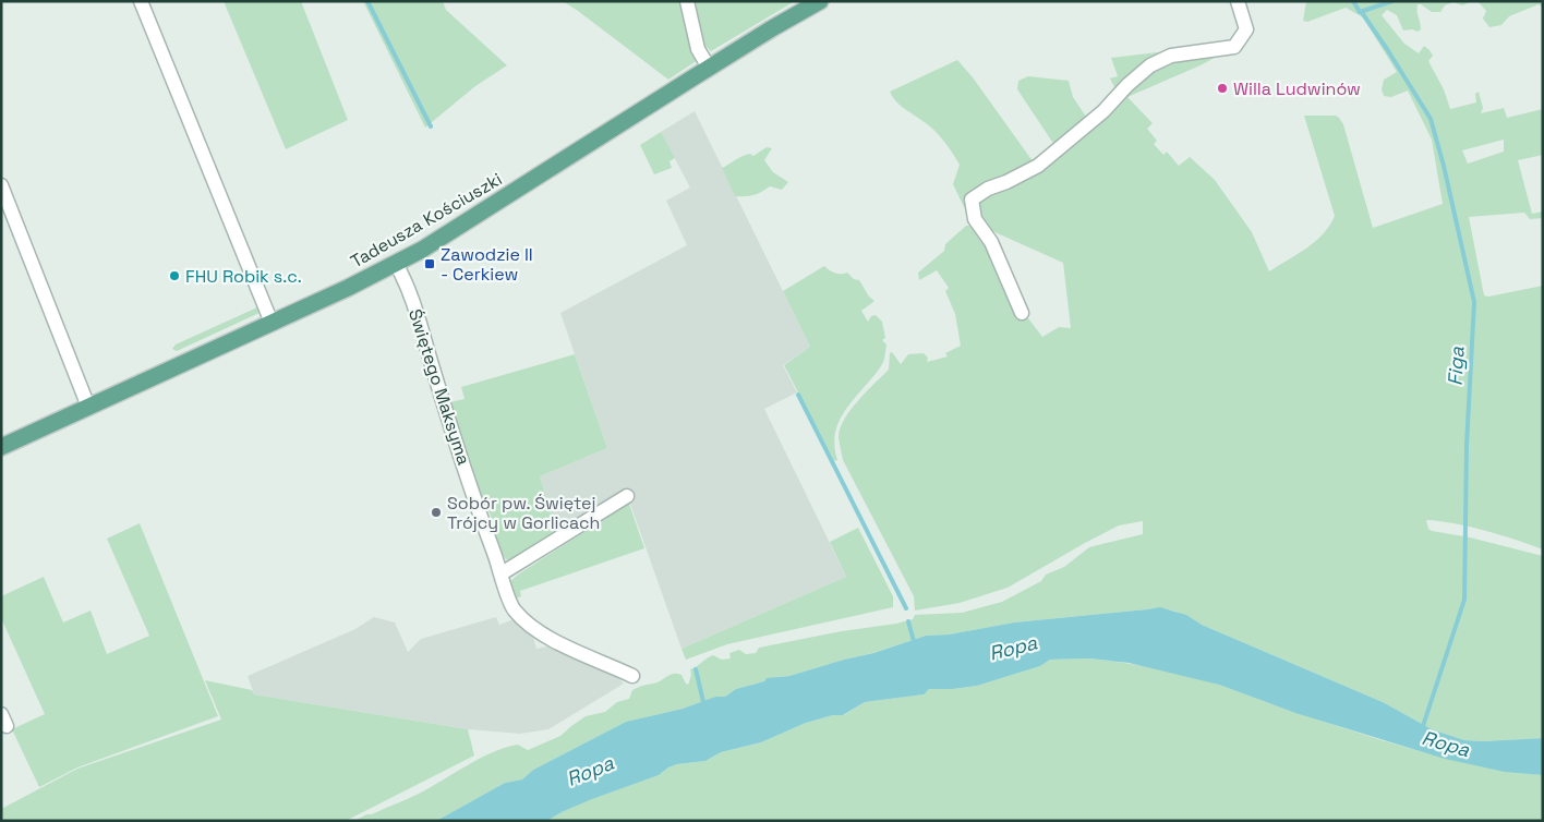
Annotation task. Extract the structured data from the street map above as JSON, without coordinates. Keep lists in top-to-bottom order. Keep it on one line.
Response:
{"streets":{"main road":["Tadeusza Kościuszki"],"street":["Świętego Maksyma"]},"crossings":[["Tadeusza Kościuszki","Świętego Maksyma"]],"water":["Figa","Ropa"],"places":{"other":["Willa Ludwinów","FHU Robik s.c.","Sobór pw. Świętej Trójcy w Gorlicach"],"transit":["Zawodzie II - Cerkiew"]}}
